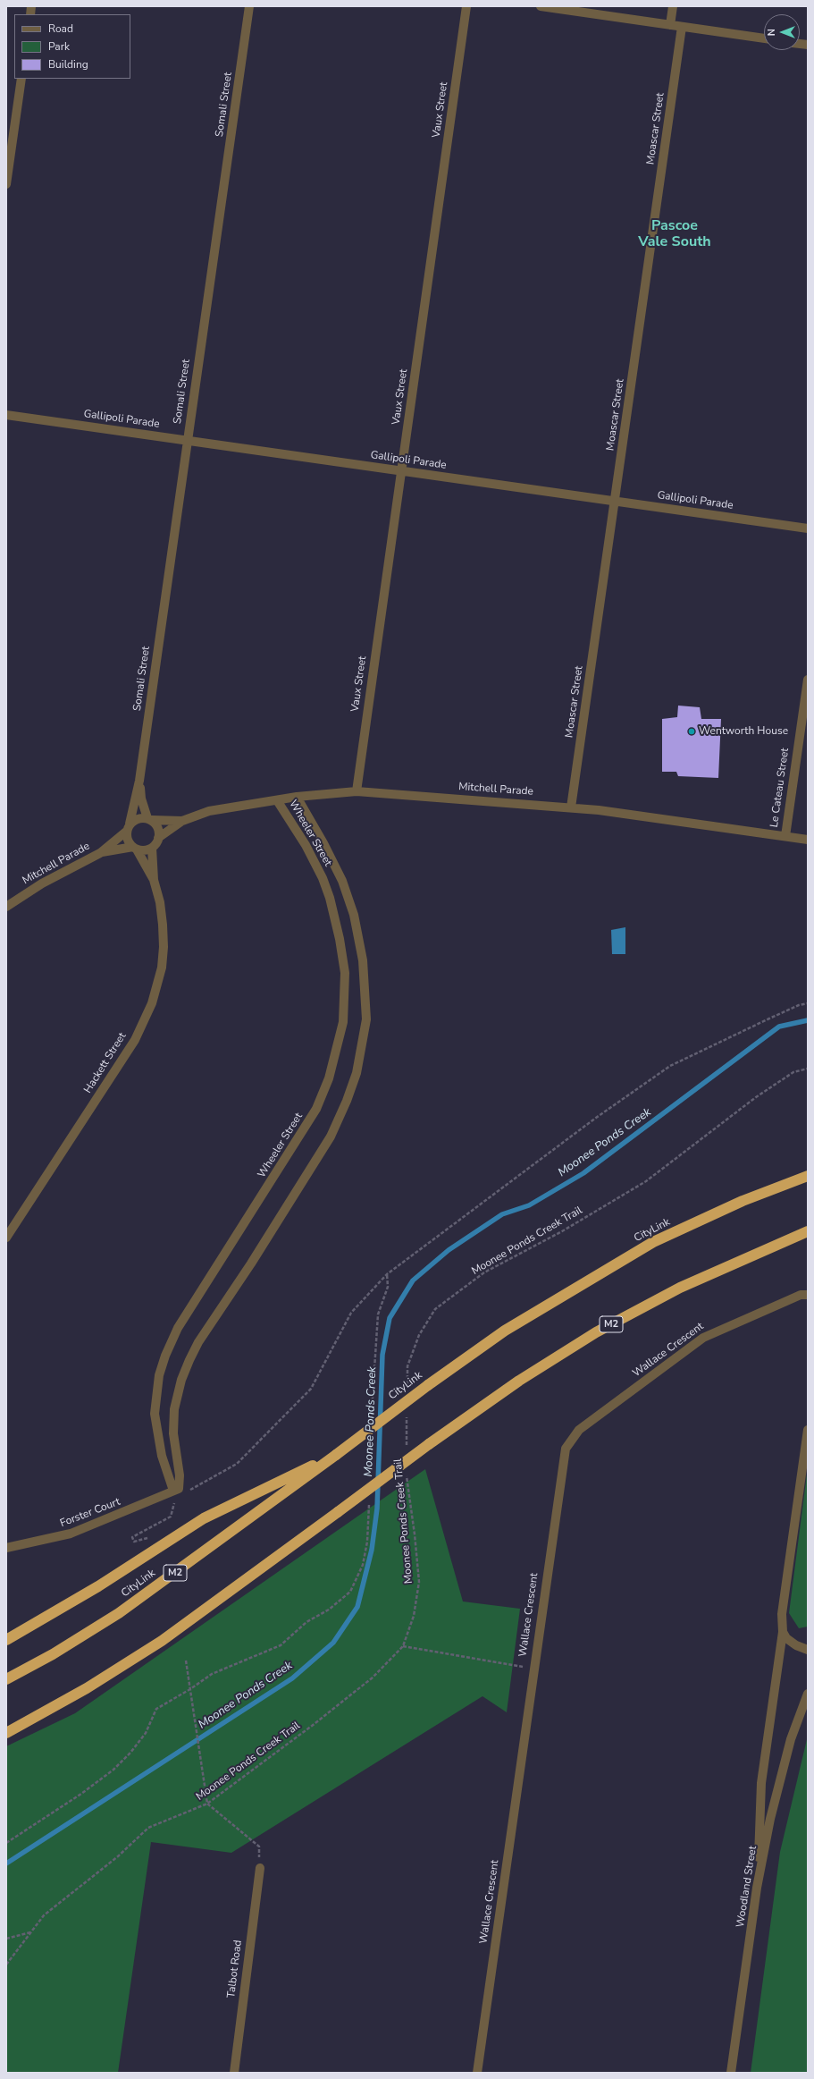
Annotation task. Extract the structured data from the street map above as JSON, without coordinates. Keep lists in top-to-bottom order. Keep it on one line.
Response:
{"streets":{"highway":["CityLink","M2"],"street":["Somali Street","Vaux Street","Moascar Street","Gallipoli Parade","Le Cateau Street","Mitchell Parade","Wheeler Street","Hackett Street","Wallace Crescent","Forster Court","Woodland Street","Talbot Road"],"path":["Moonee Ponds Creek Trail"]},"crossings":[["Somali Street","Gallipoli Parade"],["Somali Street","Mitchell Parade"],["Somali Street","Hackett Street"],["Vaux Street","Gallipoli Parade"],["Vaux Street","Mitchell Parade"],["Moascar Street","Gallipoli Parade"],["Moascar Street","Mitchell Parade"],["Le Cateau Street","Mitchell Parade"],["Mitchell Parade","Wheeler Street"],["Mitchell Parade","Hackett Street"],["Wheeler Street","Forster Court"]],"districts":["Pascoe Vale South"],"water":["Moonee Ponds Creek"],"places":["Wentworth House"],"legend":["Road","Park","Building"],"north":"left"}
